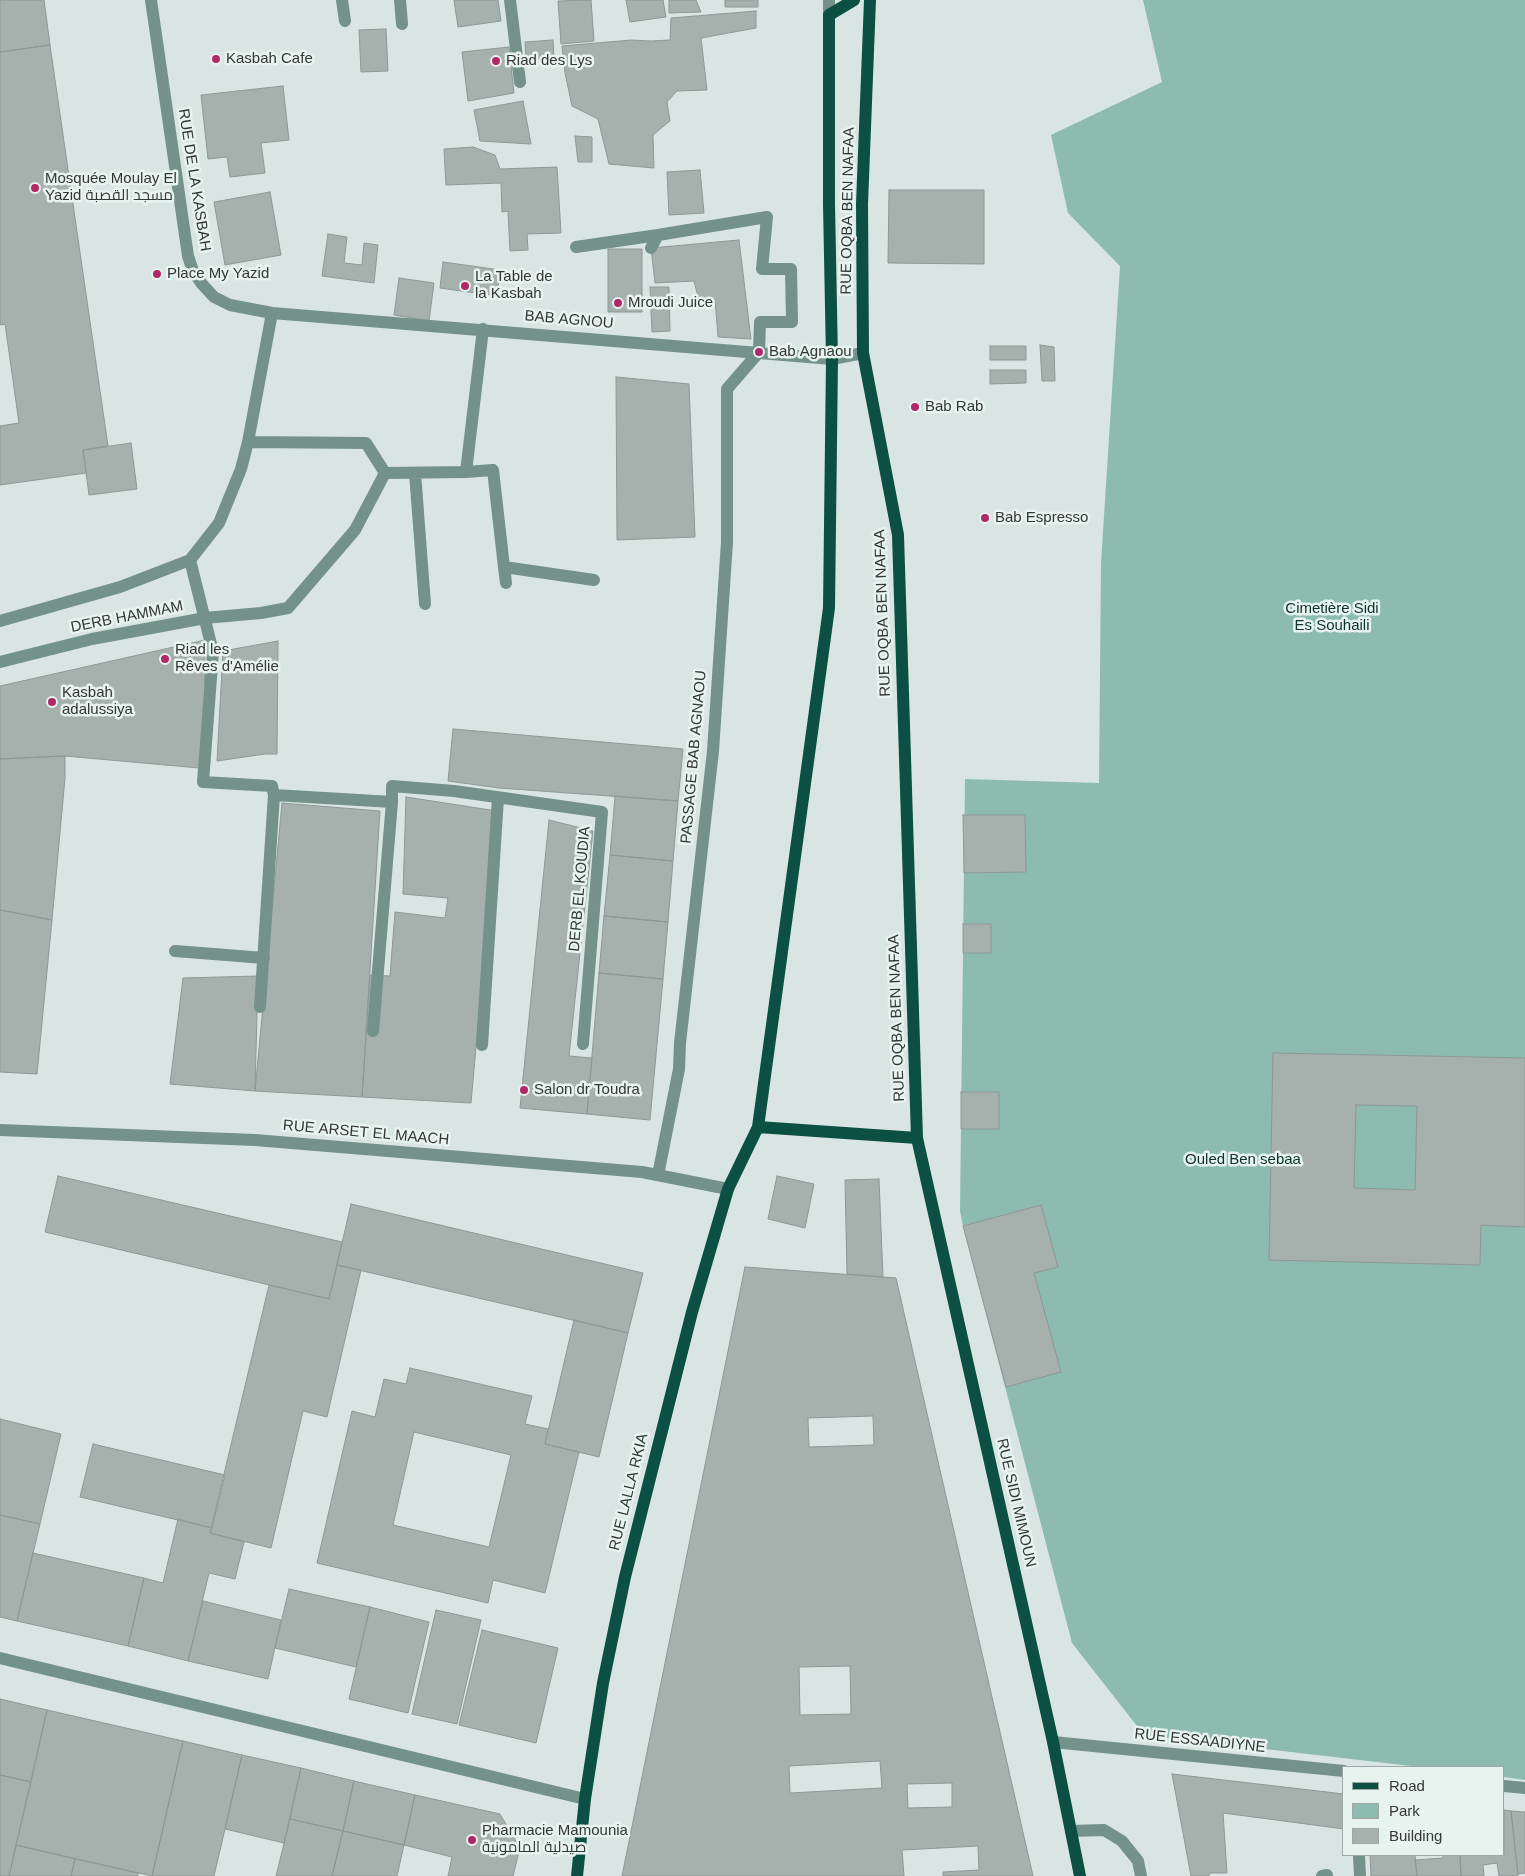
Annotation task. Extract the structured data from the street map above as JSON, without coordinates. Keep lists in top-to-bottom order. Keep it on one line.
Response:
{"streets":{"main road":["RUE OQBA BEN NAFAA","RUE LALLA RKIA","RUE SIDI MIMOUN"],"street":["RUE DE LA KASBAH","BAB AGNOU","DERB HAMMAM","PASSAGE BAB AGNAOU","DERB EL KOUDIA","RUE ARSET EL MAACH","RUE ESSAADIYNE"]},"crossings":[["RUE DE LA KASBAH","BAB AGNOU"],["RUE OQBA BEN NAFAA","BAB AGNOU"],["RUE OQBA BEN NAFAA","RUE LALLA RKIA"],["RUE OQBA BEN NAFAA","RUE SIDI MIMOUN"],["BAB AGNOU","PASSAGE BAB AGNAOU"],["PASSAGE BAB AGNAOU","RUE ARSET EL MAACH"],["RUE ARSET EL MAACH","RUE LALLA RKIA"],["RUE SIDI MIMOUN","RUE ESSAADIYNE"]],"parks":["Cimetière Sidi Es Souhaili","Ouled Ben sebaa"],"places":["Kasbah Cafe","Riad des Lys","Mosquée Moulay El Yazid مسجد القصبة","Place My Yazid","La Table de la Kasbah","Mroudi Juice","Bab Agnaou","Bab Rab","Bab Espresso","Riad les Rêves d'Amélie","Kasbah adalussiya","Salon dr Toudra","Pharmacie Mamounia صيدلية المامونية"],"legend":["Road","Park","Building"]}
